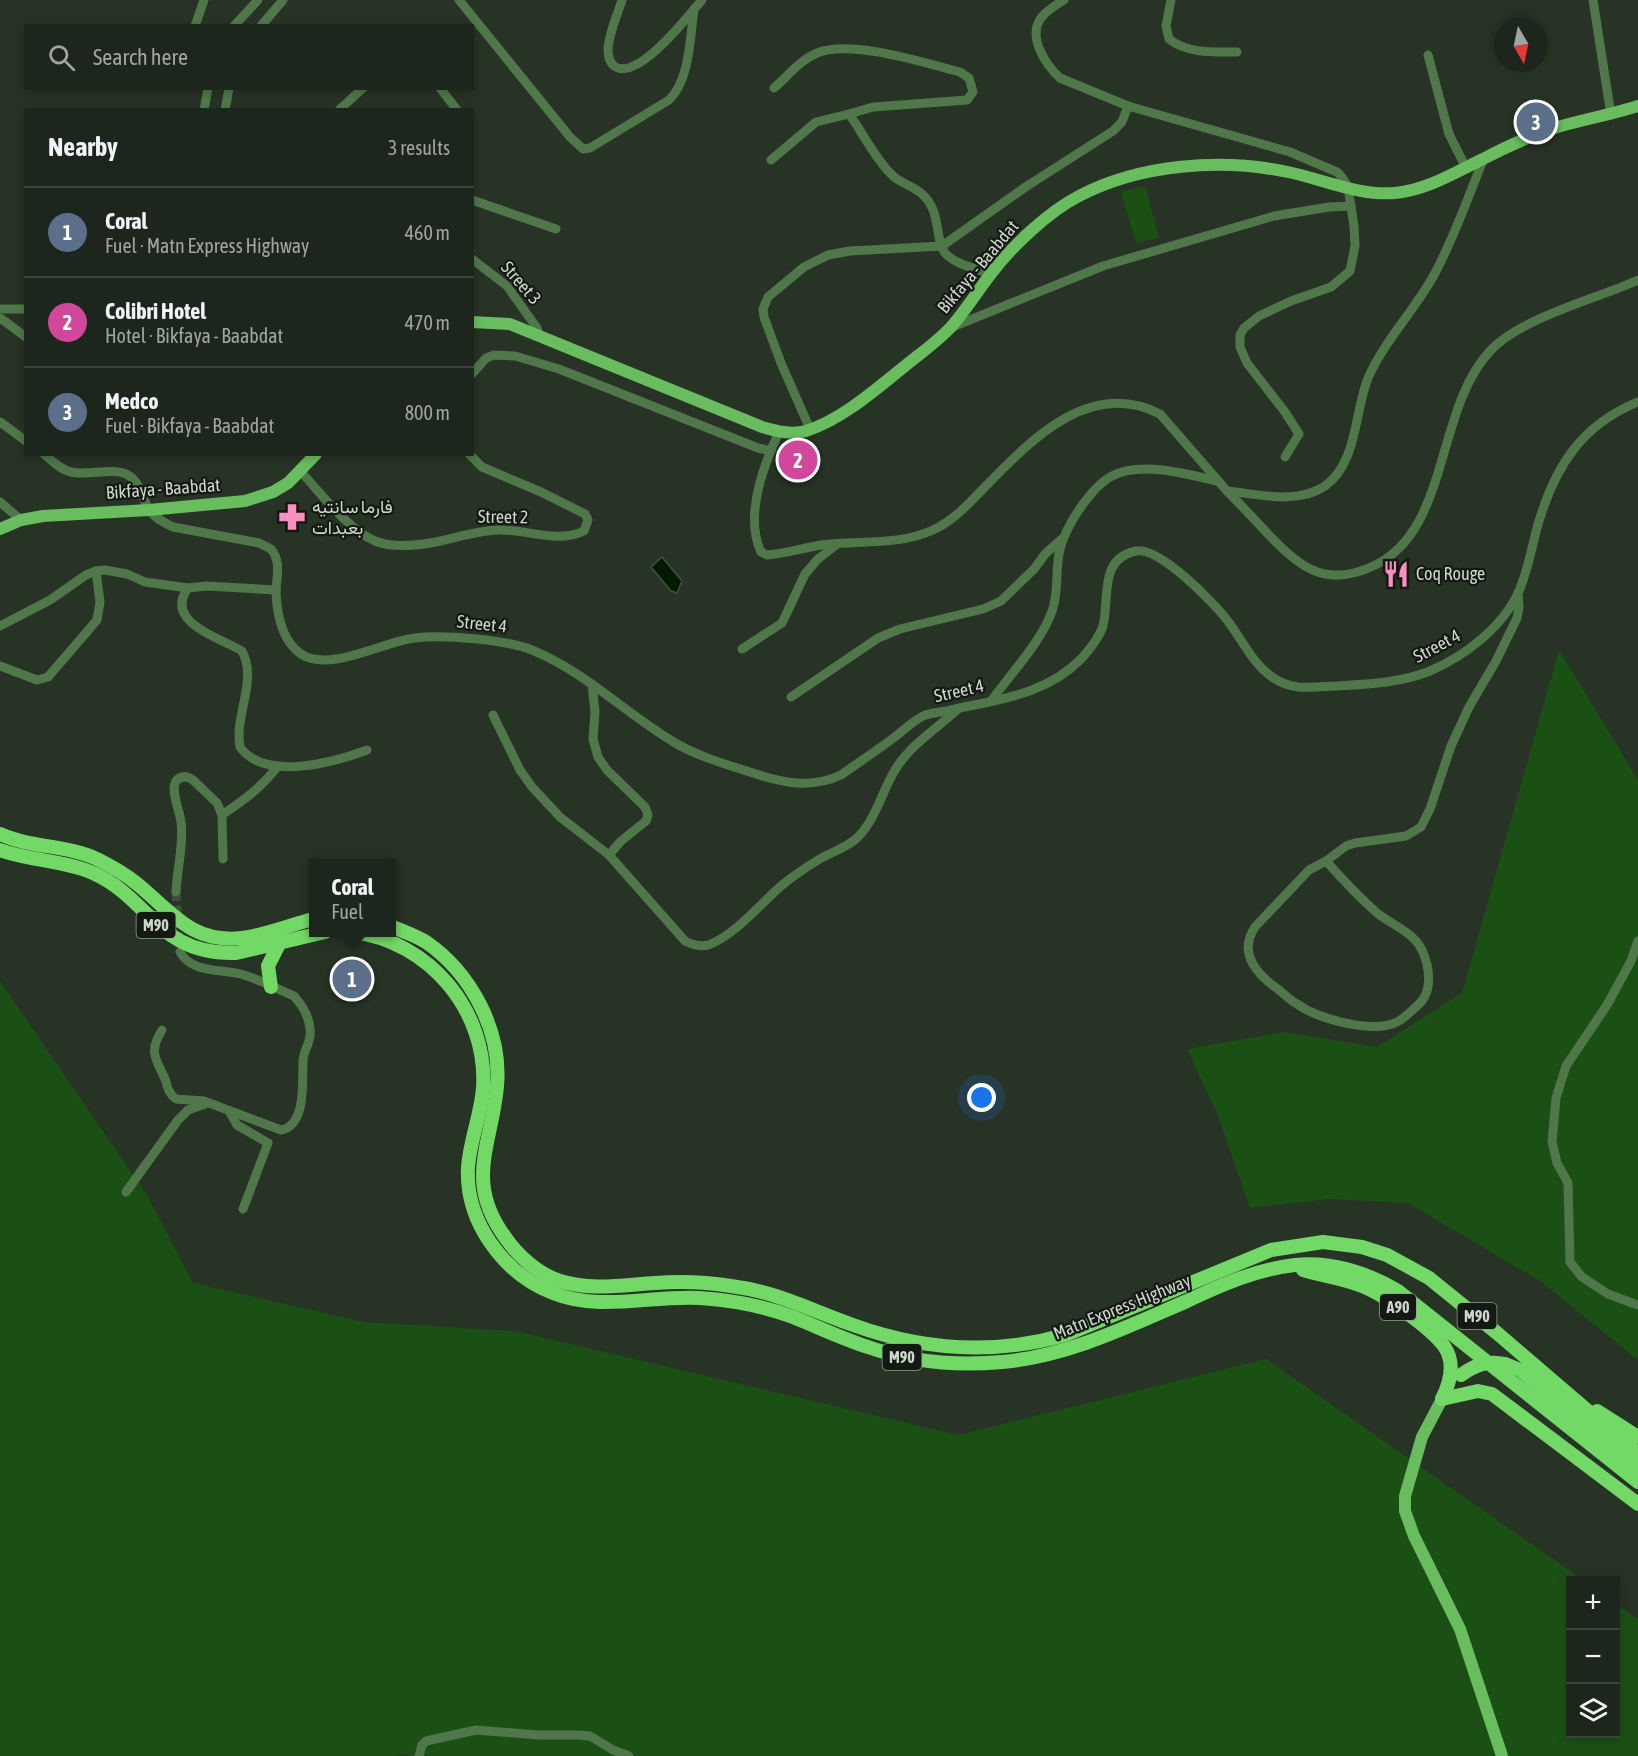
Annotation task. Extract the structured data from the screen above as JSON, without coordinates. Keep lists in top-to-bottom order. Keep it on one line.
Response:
{"streets":{"highway":["M90","Matn Express Highway","A90"],"main road":["Bikfaya - Baabdat"],"street":["Street 3","Street 2","Street 4"]},"crossings":[["Bikfaya - Baabdat","Street 3"],["Bikfaya - Baabdat","Street 2"],["Bikfaya - Baabdat","Street 4"],["Matn Express Highway","A90"]],"places":{"pharmacy":["فارما سانتيه بعبدات"],"restaurant":["Coq Rouge"]},"north":"bottom","page":{"search":"Search here","pins":["3","2","1"],"heading":["Nearby","3 results"],"list":[{"mark":"1","name":"Coral","note":"Fuel · Matn Express Highway","value":"460 m"},{"mark":"2","name":"Colibri Hotel","note":"Hotel · Bikfaya - Baabdat","value":"470 m"},{"mark":"3","name":"Medco","note":"Fuel · Bikfaya - Baabdat","value":"800 m"}],"popup":["Coral","Fuel"],"map_buttons":["+","−"]}}
